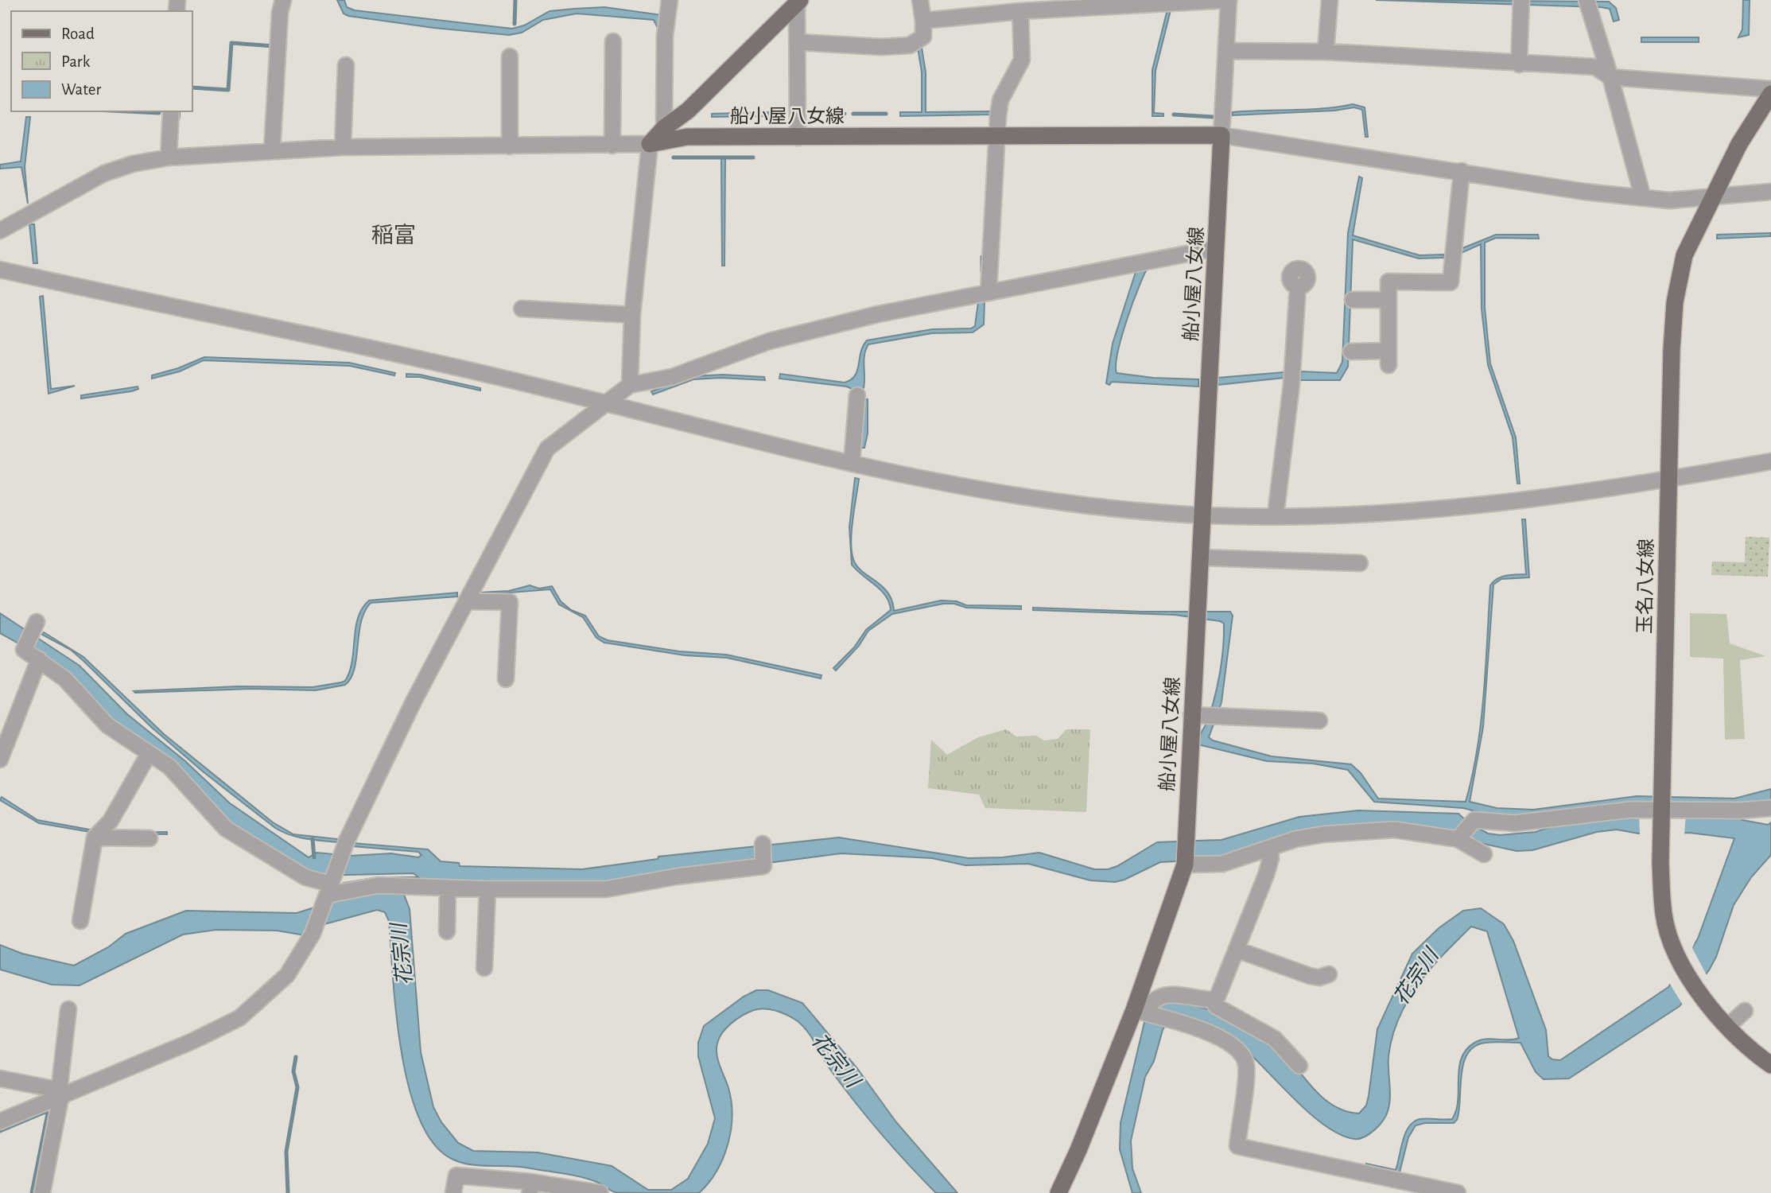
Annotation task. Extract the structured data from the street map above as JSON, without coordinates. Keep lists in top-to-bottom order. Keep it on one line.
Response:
{"streets":{"main road":["船小屋八女線","玉名八女線"]},"districts":["稲富"],"water":["花宗川"],"legend":["Road","Park","Water"]}
